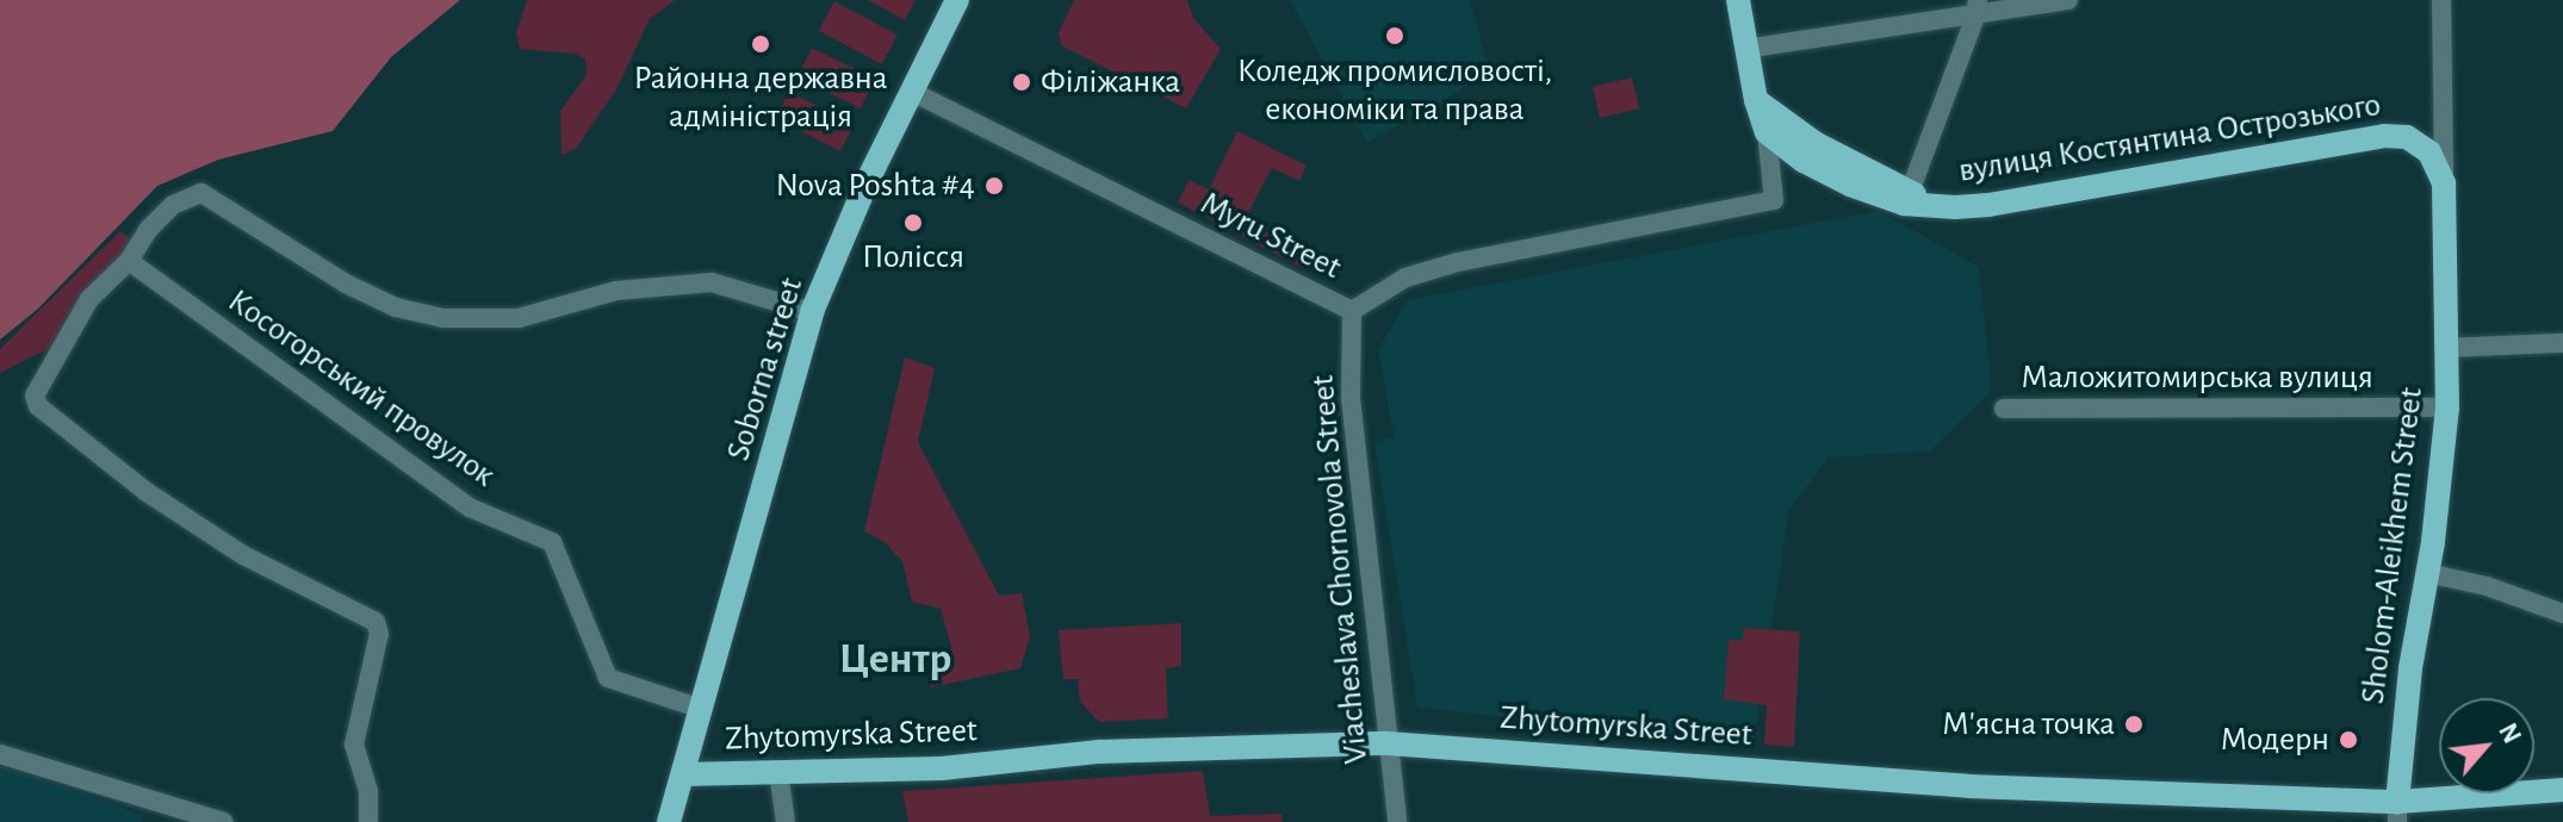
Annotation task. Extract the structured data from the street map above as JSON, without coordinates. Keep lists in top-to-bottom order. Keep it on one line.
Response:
{"streets":{"main road":["вулиця Костянтина Острозького","Soborna street","Sholom-Aleikhem Street","Zhytomyrska Street"],"street":["Myru Street","Маложитомирська вулиця","Косогорський провулок","Viacheslava Chornovola Street"]},"crossings":[["вулиця Костянтина Острозького","Myru Street"],["вулиця Костянтина Острозького","Sholom-Aleikhem Street"],["Myru Street","Soborna street"],["Myru Street","Viacheslava Chornovola Street"],["Soborna street","Косогорський провулок"],["Soborna street","Zhytomyrska Street"],["Маложитомирська вулиця","Sholom-Aleikhem Street"],["Sholom-Aleikhem Street","Zhytomyrska Street"],["Viacheslava Chornovola Street","Zhytomyrska Street"]],"districts":["Центр"],"places":["Коледж промисловості, економіки та права","Районна державна адміністрація","Філіжанка","Nova Poshta #4","Полісся","М'ясна точка","Модерн"],"north":"top right"}
